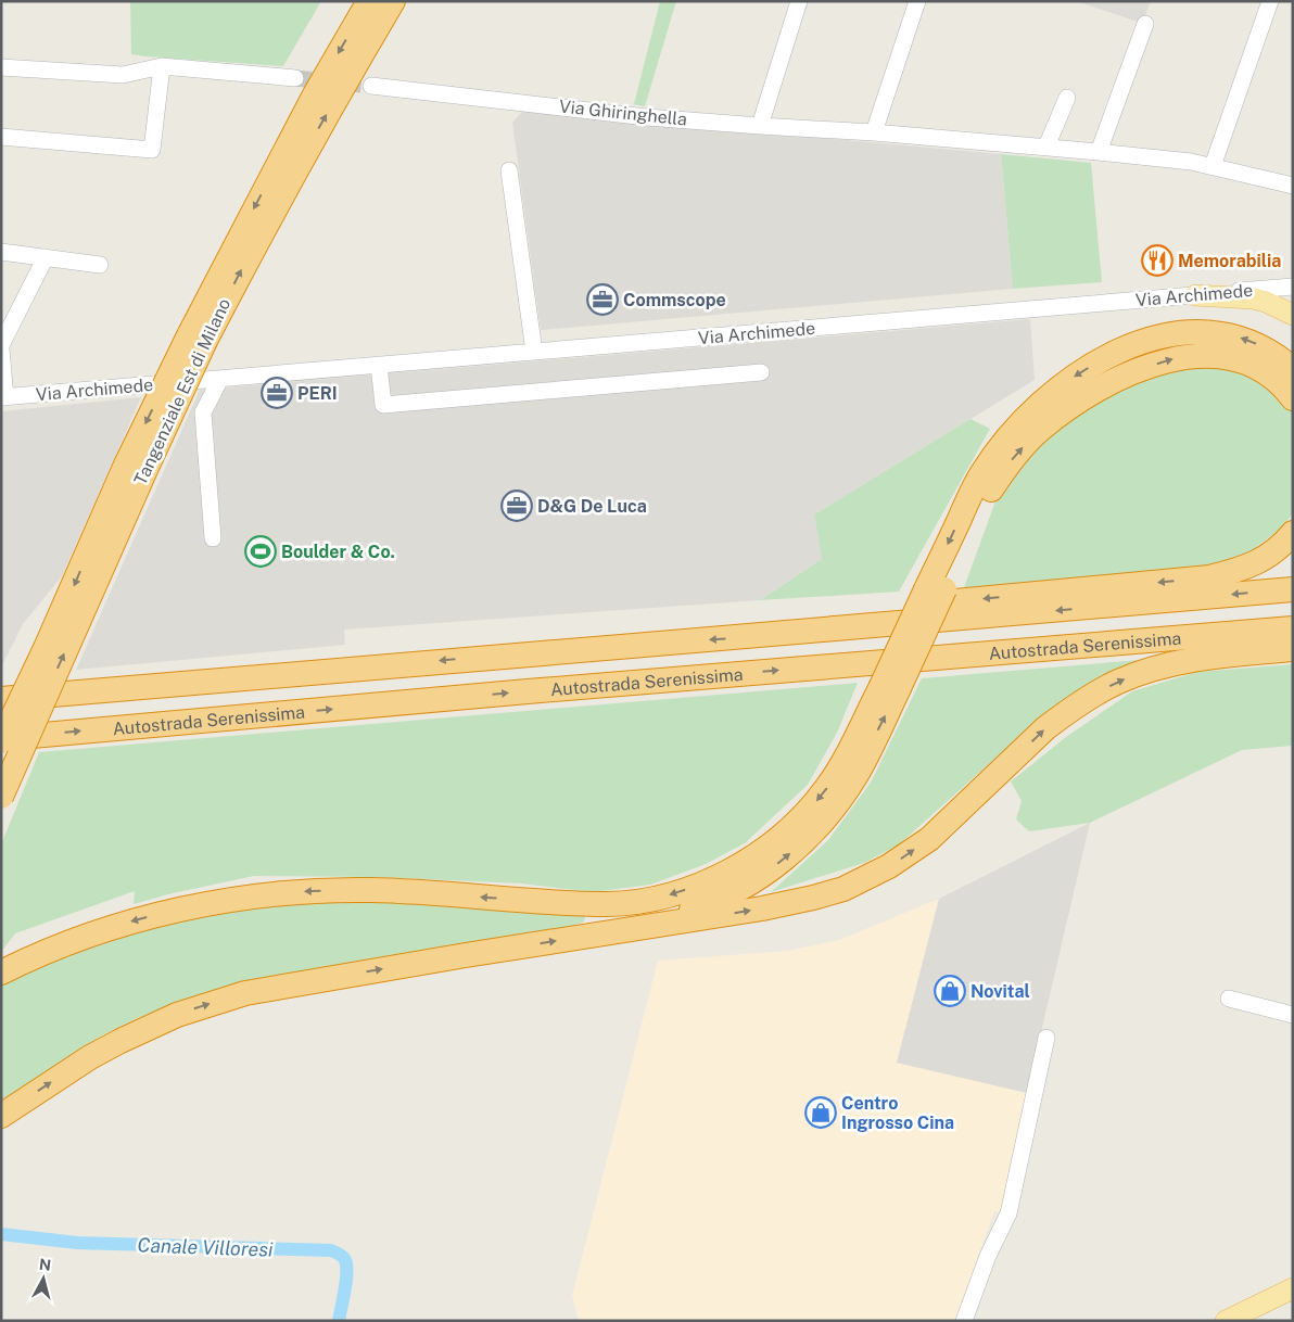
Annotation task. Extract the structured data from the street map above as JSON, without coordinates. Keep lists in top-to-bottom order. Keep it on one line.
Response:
{"streets":{"highway":["Tangenziale Est di Milano","Autostrada Serenissima"],"street":["Via Ghiringhella","Via Archimede"]},"crossings":[["Tangenziale Est di Milano","Autostrada Serenissima"]],"water":["Canale Villoresi"],"places":{"restaurant":["Memorabilia"],"office":["Commscope","PERI","D&G De Luca"],"sports":["Boulder & Co."],"shop":["Novital","Centro Ingrosso Cina"]},"north":"top"}
